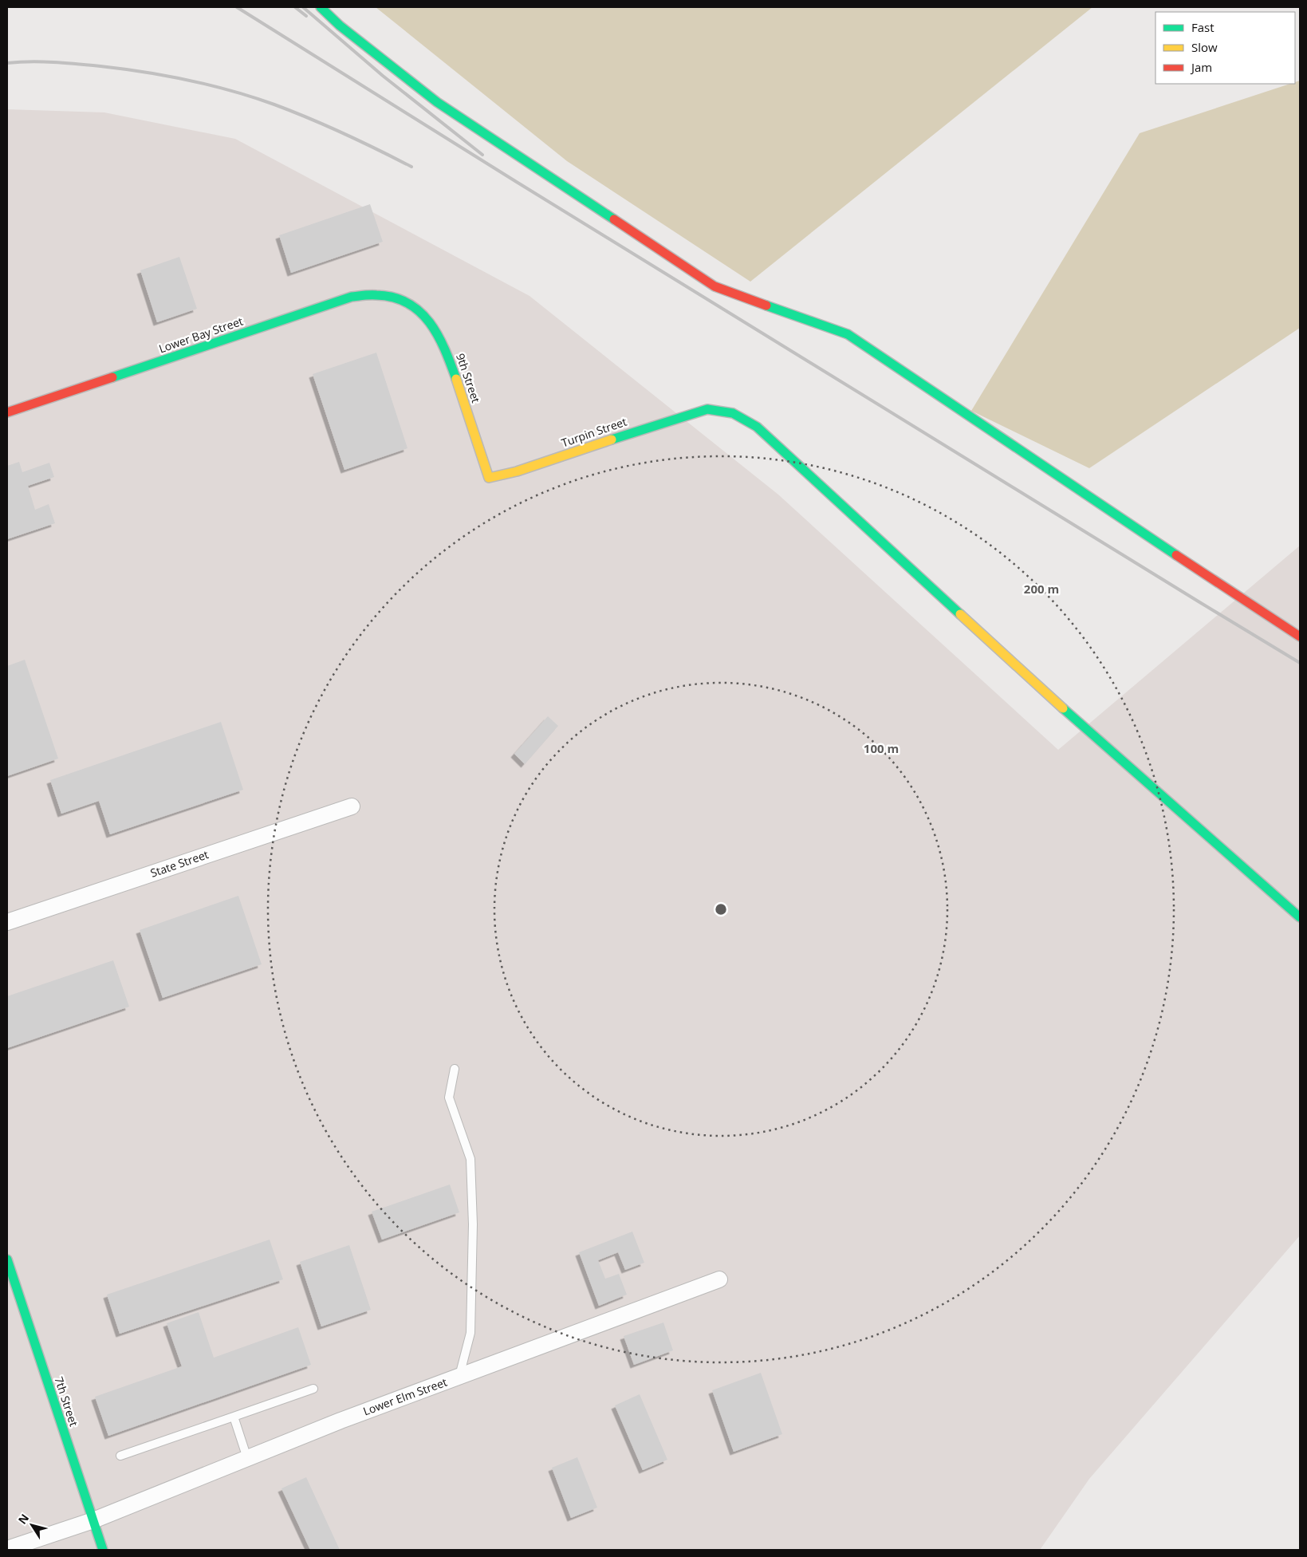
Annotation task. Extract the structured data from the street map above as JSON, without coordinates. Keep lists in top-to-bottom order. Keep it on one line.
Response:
{"streets":{"street":["Lower Bay Street","9th Street","Turpin Street","State Street","Lower Elm Street","7th Street"]},"crossings":[["Lower Bay Street","9th Street"],["9th Street","Turpin Street"],["Lower Elm Street","7th Street"]],"legend":["Fast","Slow","Jam"],"north":"top left","rings":["200 m","100 m"]}
